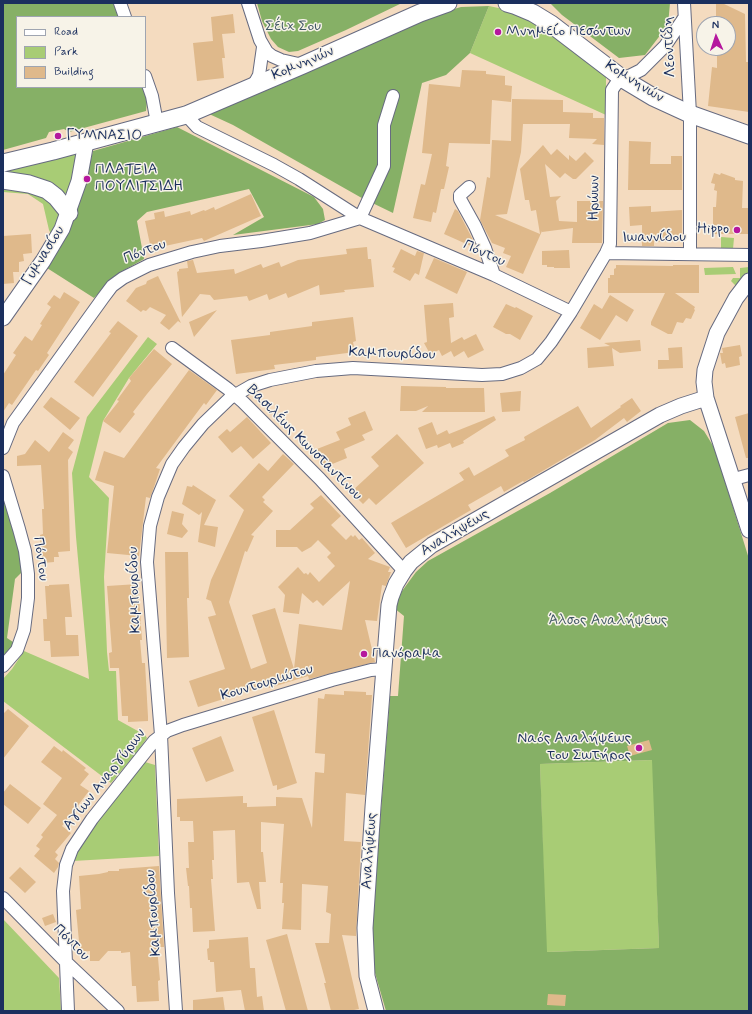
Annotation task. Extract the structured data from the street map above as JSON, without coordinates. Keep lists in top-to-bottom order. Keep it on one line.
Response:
{"streets":{"main road":["Κομνηνών"],"street":["Λεοντίδη","Ηρώων","Ιωαννίδου","Πόντου","Γυμνασίου","Καμπουρίδου","Βασιλέως Κωνσταντίνου","Αναλήψεως","Κουντουριώτου","Αγίων Αναργύρων"]},"crossings":[["Λεοντίδη","Κομνηνών"],["Λεοντίδη","Ιωαννίδου"],["Κομνηνών","Ηρώων"],["Κομνηνών","Πόντου"],["Κομνηνών","Γυμνασίου"],["Ηρώων","Ιωαννίδου"],["Ηρώων","Πόντου"],["Ηρώων","Καμπουρίδου"],["Πόντου","Καμπουρίδου"],["Πόντου","Αγίων Αναργύρων"],["Καμπουρίδου","Βασιλέως Κωνσταντίνου"],["Καμπουρίδου","Κουντουριώτου"],["Καμπουρίδου","Αγίων Αναργύρων"],["Βασιλέως Κωνσταντίνου","Αναλήψεως"],["Αναλήψεως","Κουντουριώτου"],["Κουντουριώτου","Αγίων Αναργύρων"]],"parks":["Σέιχ Σου","Άλσος Αναλήψεως"],"places":["Μνημείο Πεσόντων","ΓΥΜΝΑΣΙΟ","ΠΛΑΤΕΙΑ ΠΟΥΛΙΤΣΙΔΗ","Hippo","Πανόραμα","Ναός Αναλήψεως του Σωτήρος"],"legend":["Road","Park","Building"],"north":"top"}
